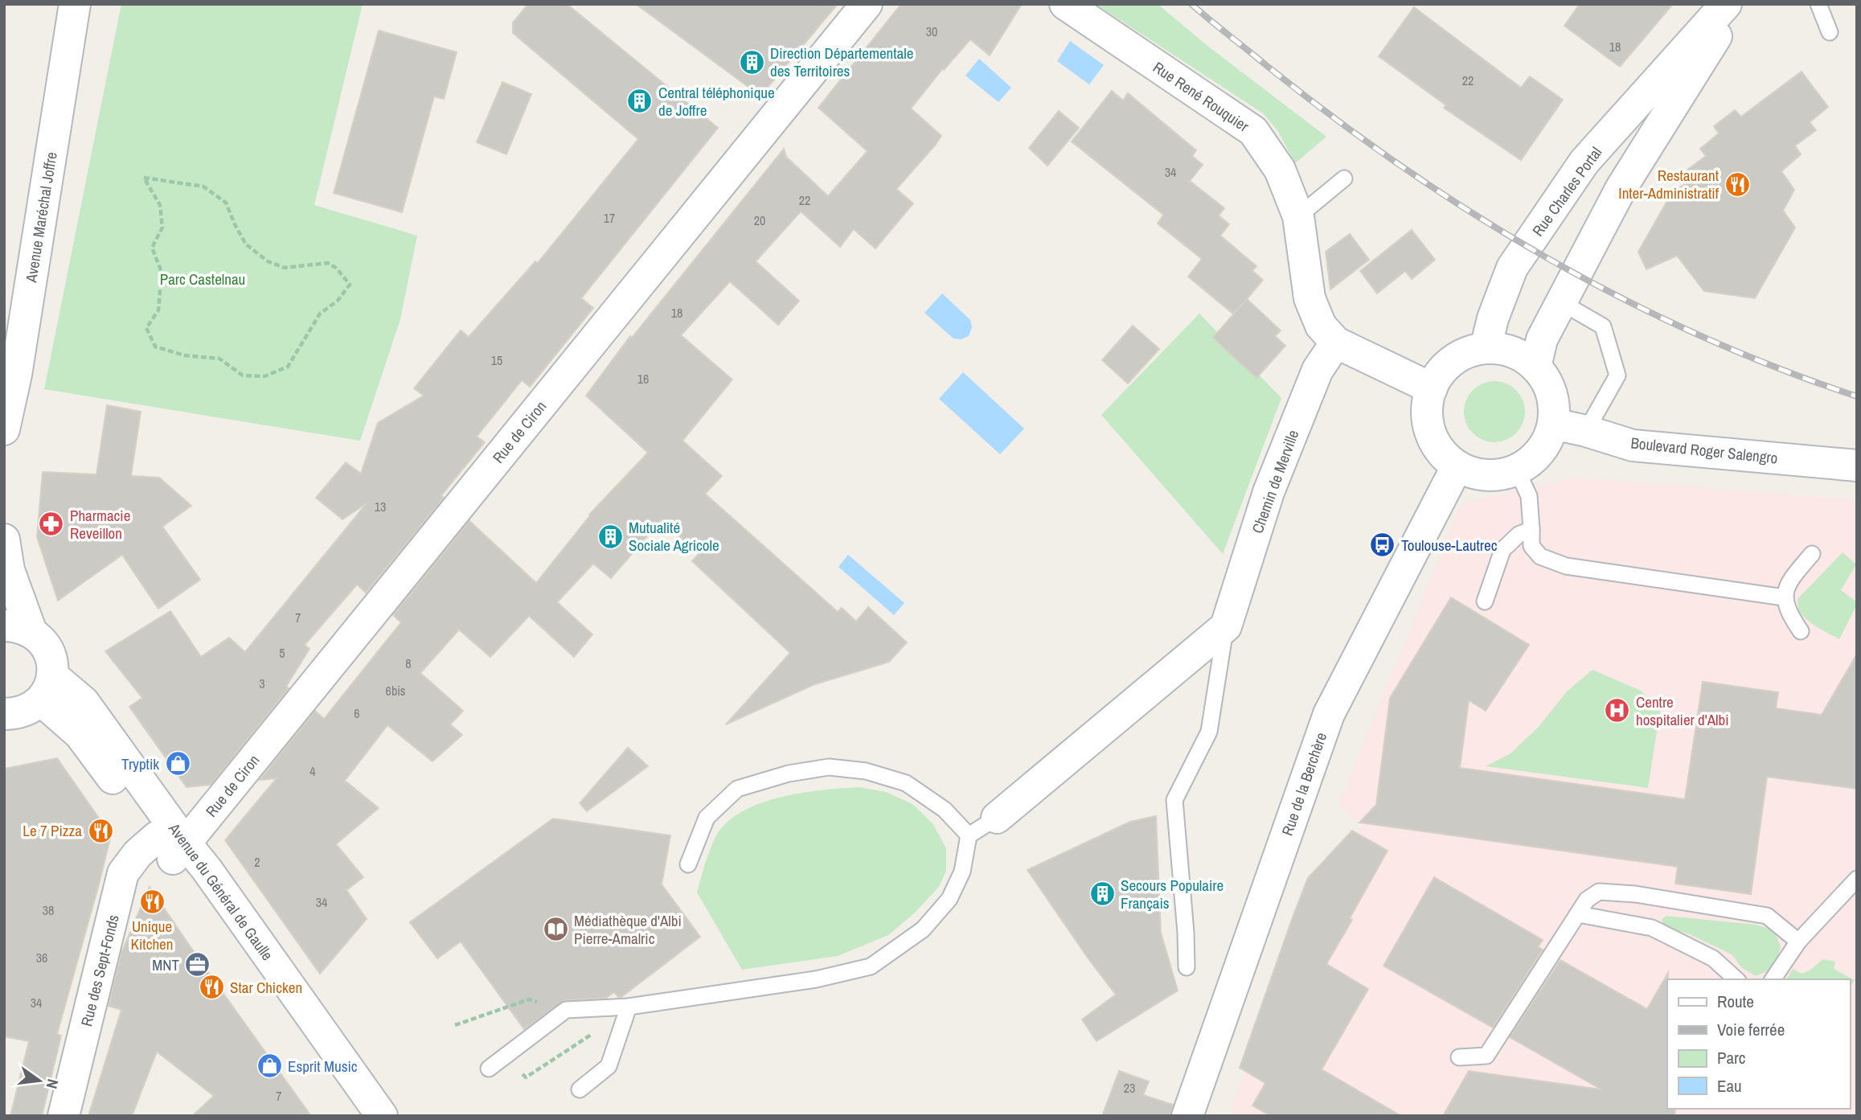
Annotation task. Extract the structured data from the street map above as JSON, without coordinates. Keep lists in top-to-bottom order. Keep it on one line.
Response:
{"streets":{"street":["Rue René Rouquier","Rue Charles Portal","Avenue Maréchal Joffre","Rue de Ciron","Boulevard Roger Salengro","Chemin de Merville","Rue de la Berchère","Avenue du Général de Gaulle","Rue des Sept-Fonds"]},"crossings":[["Rue René Rouquier","Rue Charles Portal"],["Rue René Rouquier","Boulevard Roger Salengro"],["Rue René Rouquier","Chemin de Merville"],["Rue René Rouquier","Rue de la Berchère"],["Rue Charles Portal","Boulevard Roger Salengro"],["Rue Charles Portal","Rue de la Berchère"],["Rue de Ciron","Avenue du Général de Gaulle"],["Rue de Ciron","Rue des Sept-Fonds"],["Boulevard Roger Salengro","Rue de la Berchère"],["Avenue du Général de Gaulle","Rue des Sept-Fonds"]],"parks":["Parc Castelnau"],"places":{"building":["Direction Départementale des Territoires","Central téléphonique de Joffre","Mutualité Sociale Agricole","Secours Populaire Français"],"restaurant":["Restaurant Inter-Administratif","Le 7 Pizza","Unique Kitchen","Star Chicken"],"pharmacy":["Pharmacie Reveillon"],"bus stop":["Toulouse-Lautrec"],"hospital":["Centre hospitalier d'Albi"],"shop":["Tryptik","Esprit Music"],"library":["Médiathèque d'Albi Pierre-Amalric"],"office":["MNT"]},"house_numbers":["30","18","22","34","22","17","20","18","15","16","13","7","5","8","3","6bis","6","4","2","34","38","36","34","23","7"],"legend":["Route","Voie ferrée","Parc","Eau"],"north":"right"}
